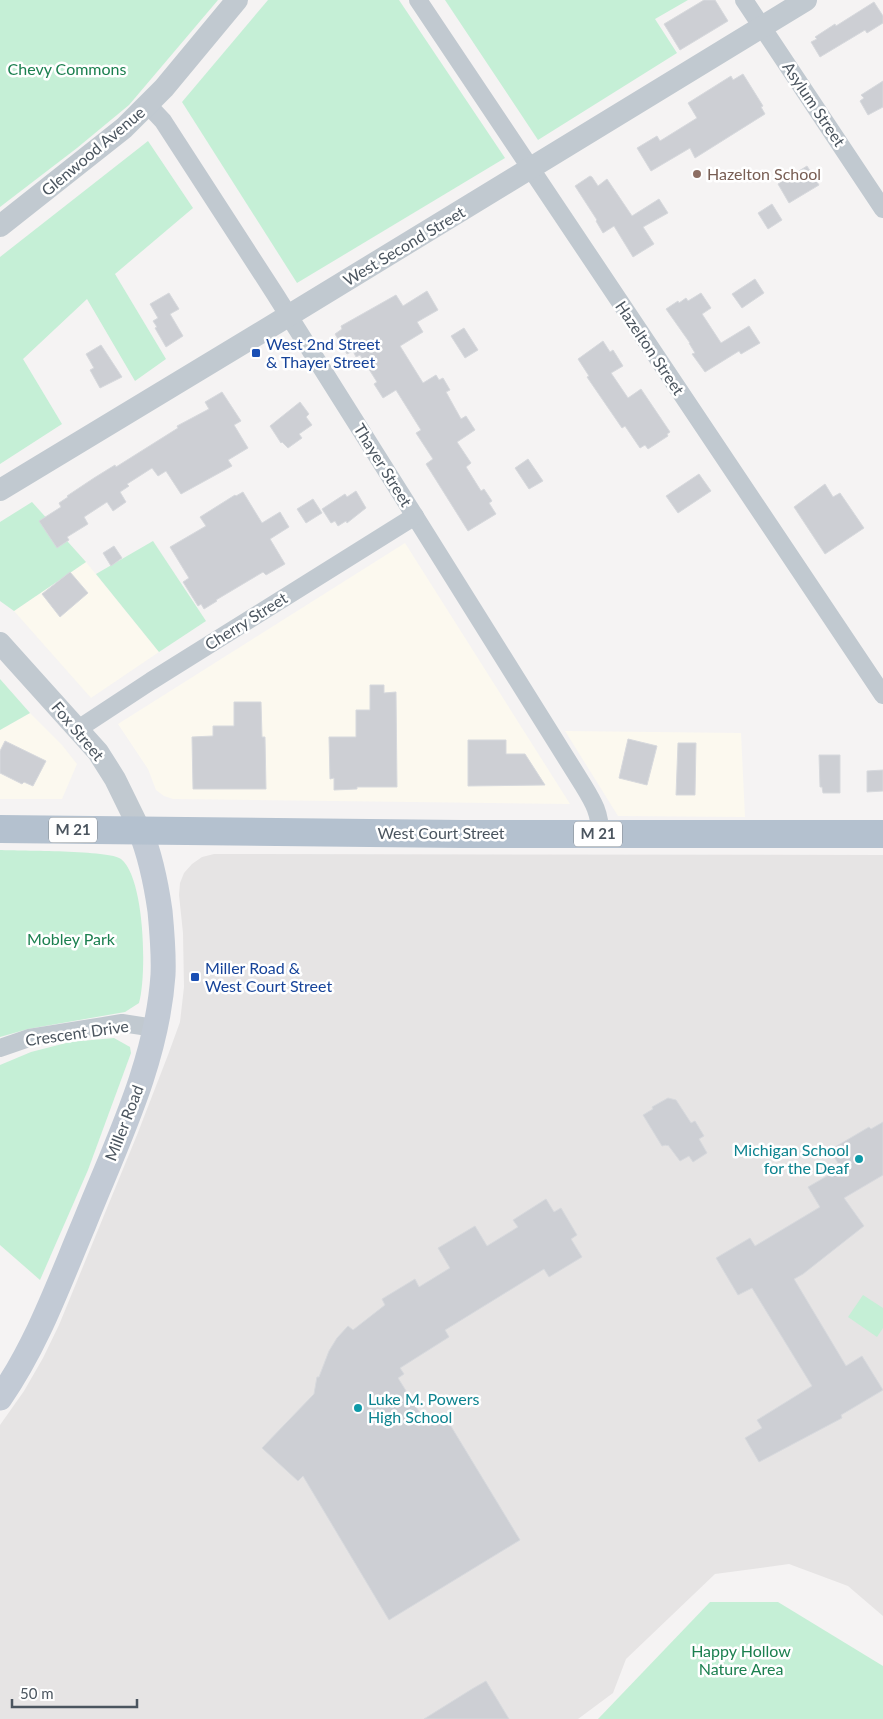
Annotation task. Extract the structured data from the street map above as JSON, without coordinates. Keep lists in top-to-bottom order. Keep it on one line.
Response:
{"streets":{"main road":["M 21","West Court Street","Miller Road"],"street":["Asylum Street","Glenwood Avenue","West Second Street","Hazelton Street","Thayer Street","Cherry Street","Fox Street","Crescent Drive"]},"crossings":[["Asylum Street","West Second Street"],["Glenwood Avenue","Thayer Street"],["West Second Street","Hazelton Street"],["West Second Street","Thayer Street"],["Thayer Street","Cherry Street"],["Thayer Street","West Court Street"],["Cherry Street","Fox Street"],["Fox Street","West Court Street"],["Fox Street","Miller Road"],["West Court Street","Miller Road"],["Crescent Drive","Miller Road"]],"parks":["Chevy Commons","Mobley Park","Happy Hollow Nature Area"],"places":{"other":["Hazelton School","Michigan School for the Deaf","Luke M. Powers High School"],"transit":["West 2nd Street & Thayer Street","Miller Road & West Court Street"]},"scale_bar":"50 m"}
